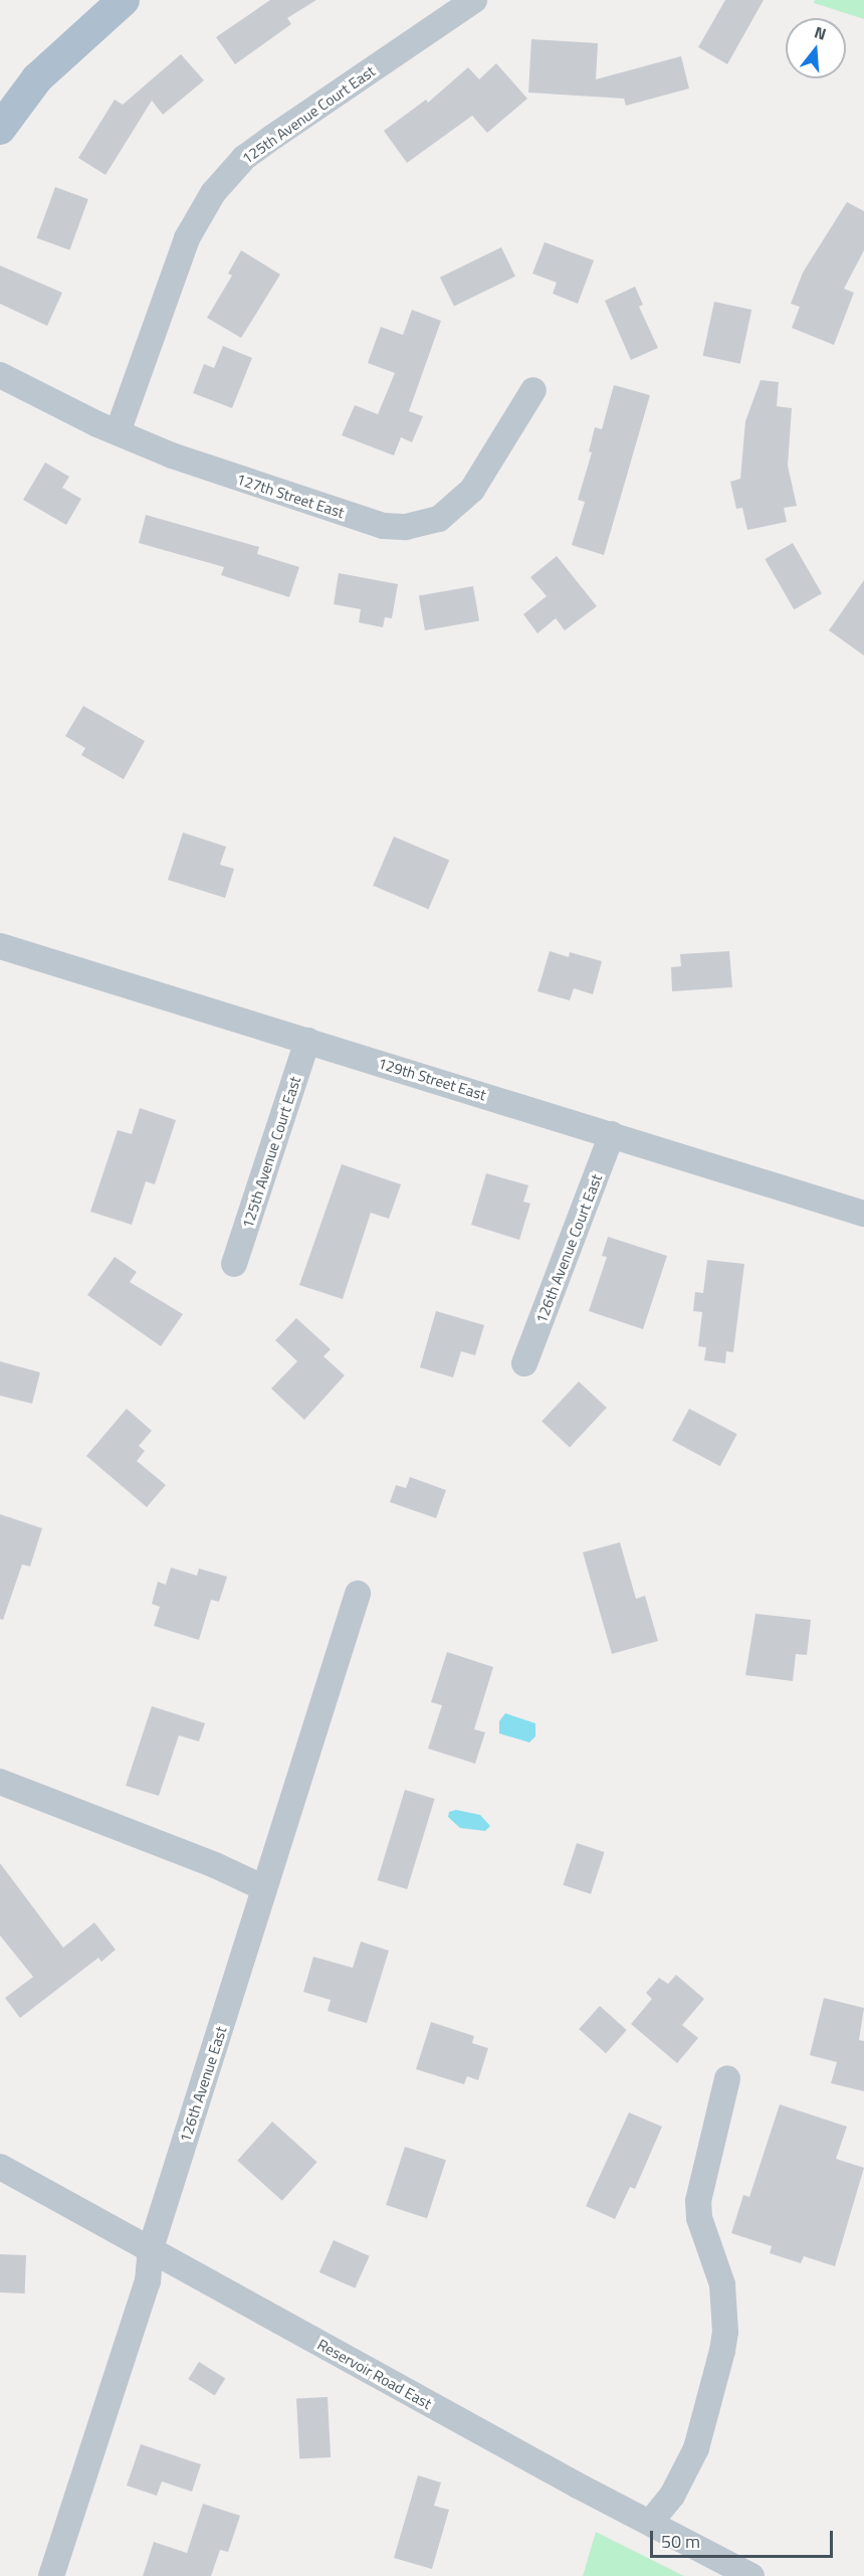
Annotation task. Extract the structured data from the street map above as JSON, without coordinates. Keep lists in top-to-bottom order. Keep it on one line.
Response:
{"streets":{"street":["125th Avenue Court East","127th Street East","129th Street East","126th Avenue Court East","126th Avenue East","Reservoir Road East"]},"crossings":[["125th Avenue Court East","127th Street East"],["125th Avenue Court East","129th Street East"],["129th Street East","126th Avenue Court East"],["126th Avenue East","Reservoir Road East"]],"scale_bar":"50 m","north":"top"}
